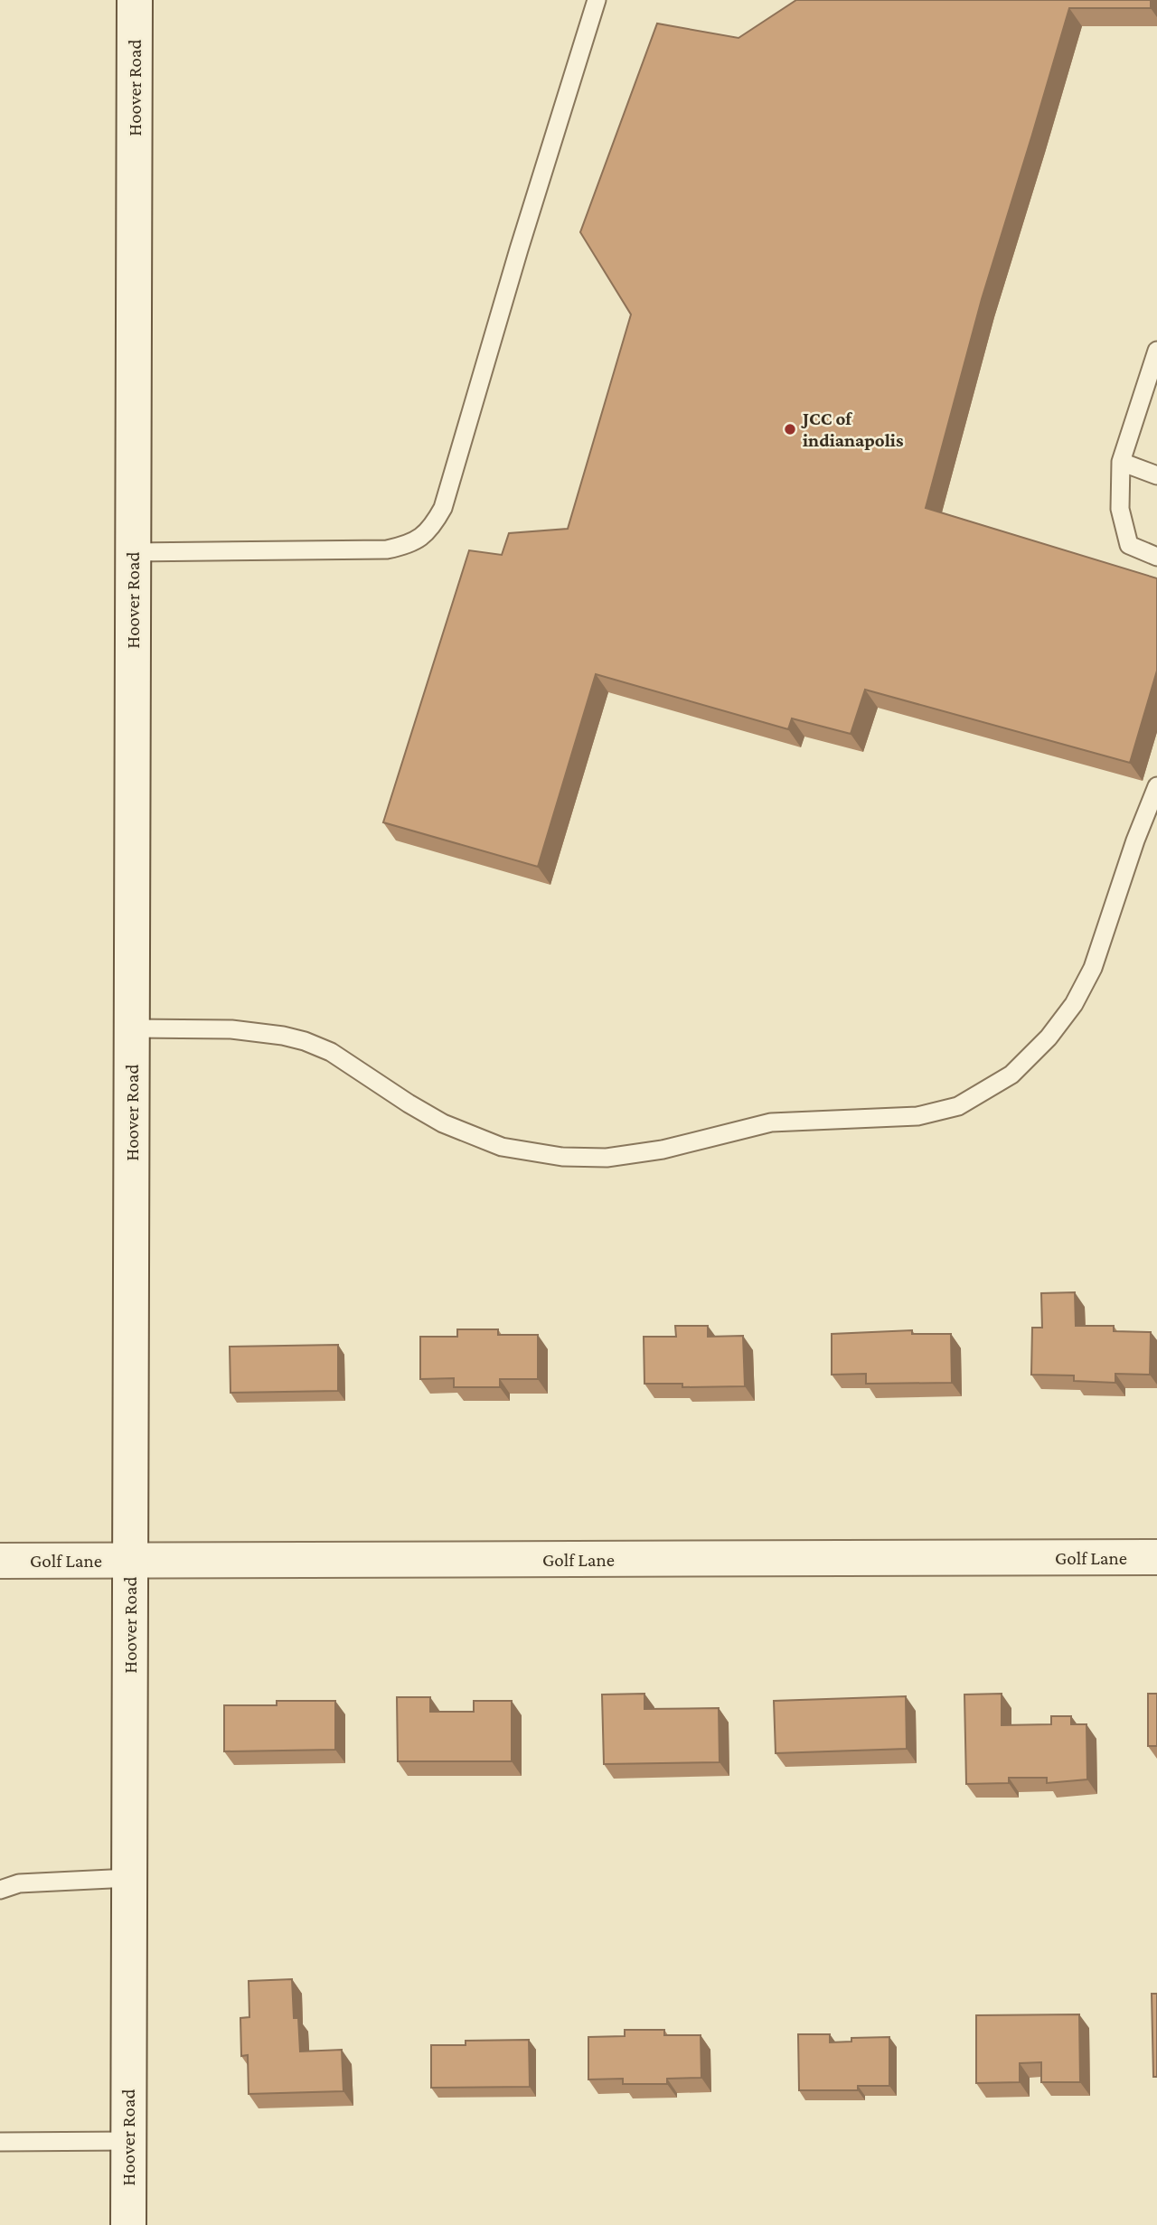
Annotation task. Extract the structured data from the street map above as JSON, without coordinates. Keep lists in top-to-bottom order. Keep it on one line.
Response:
{"streets":{"street":["Hoover Road","Golf Lane"]},"crossings":[["Hoover Road","Golf Lane"]],"places":["JCC of indianapolis"]}
